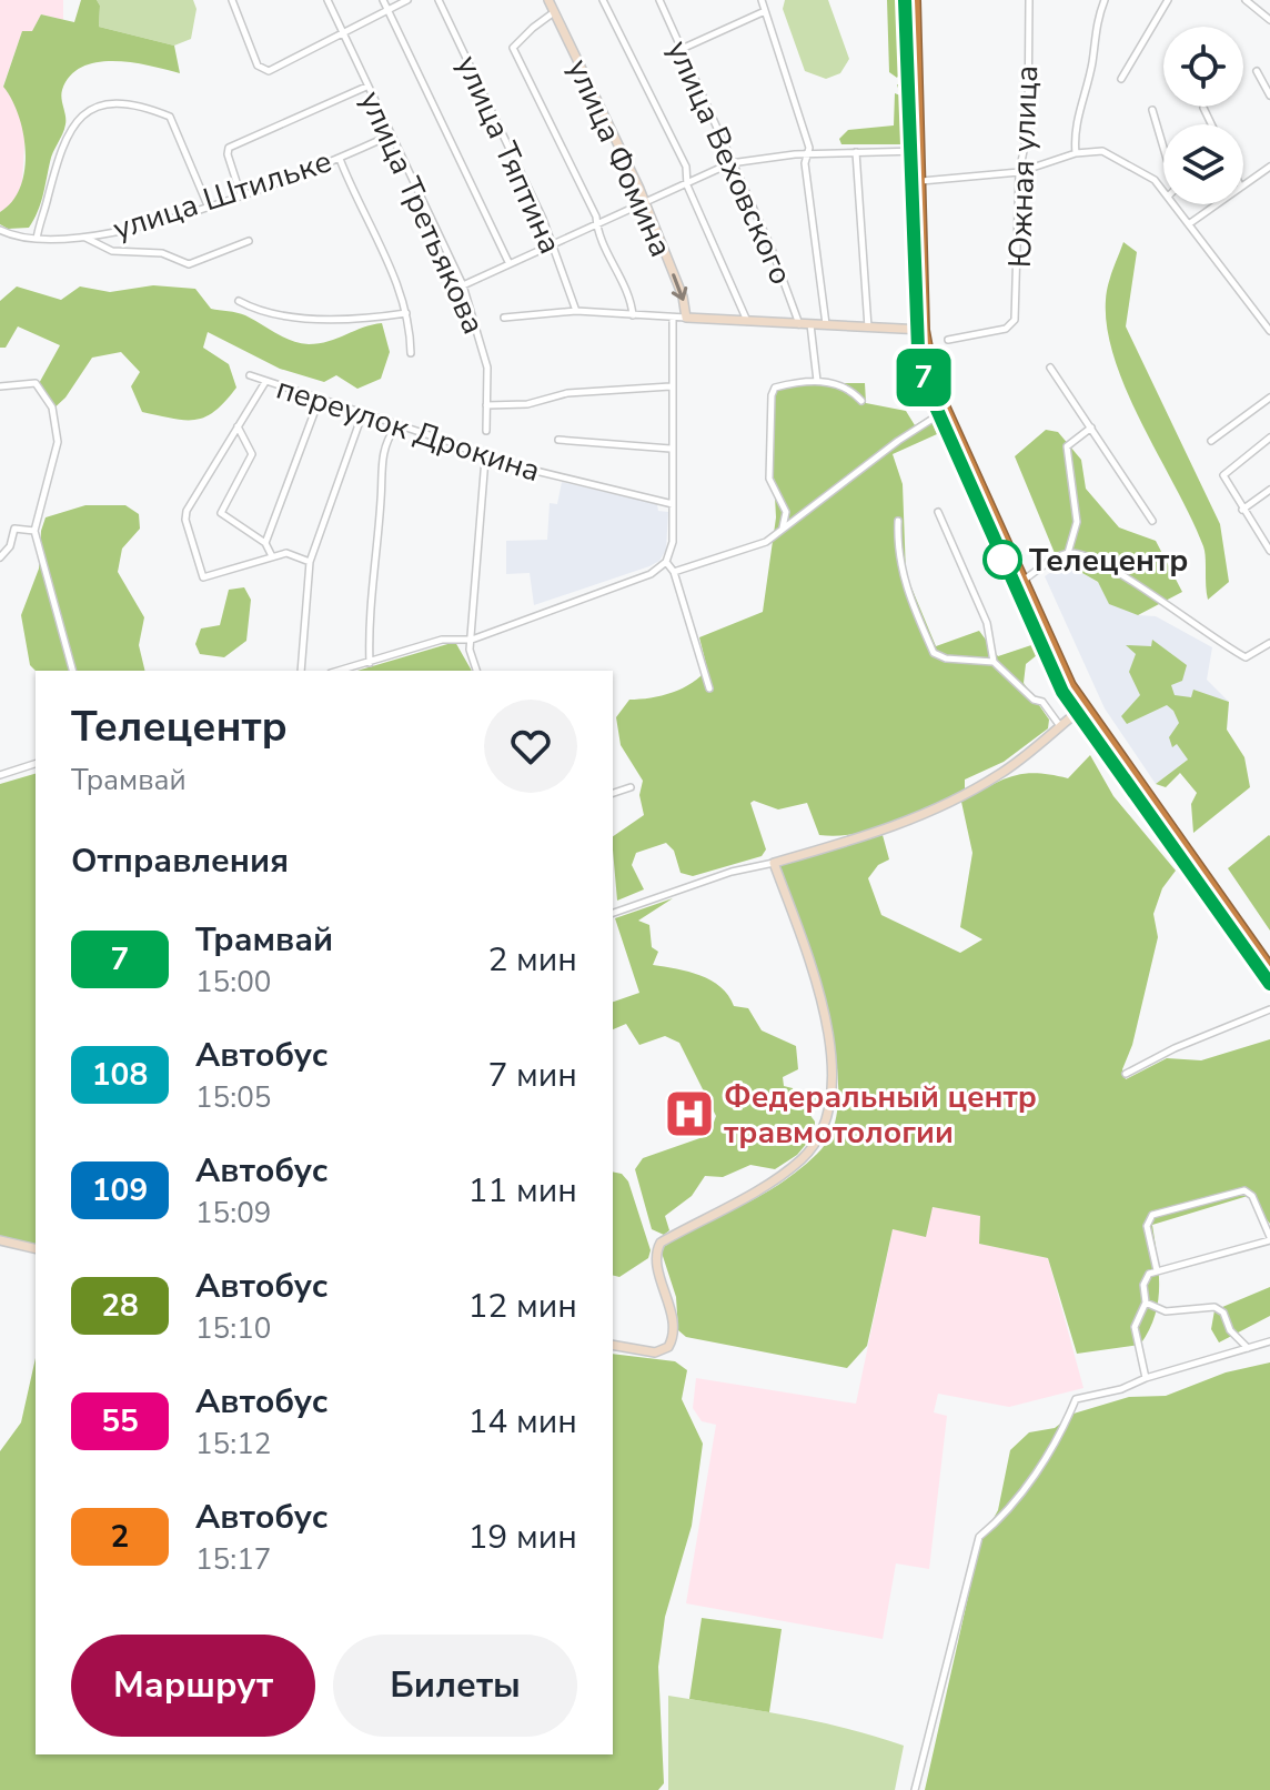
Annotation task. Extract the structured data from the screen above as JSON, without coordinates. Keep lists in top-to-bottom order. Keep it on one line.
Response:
{"streets":{"street":["улица Тяптина","улица Фомина","улица Веховского","Южная улица","улица Штильке","улица Третьякова","переулок Дрокина"]},"crossings":[["улица Штильке","улица Третьякова"]],"places":{"other":["Телецентр"],"hospital":["Федеральный центр травмотологии"]},"lines":["tram line 7"],"page":{"on_map":"7","heading":[["Телецентр","Трамвай"],"Отправления"],"list":[{"mark":"7","name":"Трамвай","note":"15:00","value":"2 мин"},{"mark":"108","name":"Автобус","note":"15:05","value":"7 мин"},{"mark":"109","name":"Автобус","note":"15:09","value":"11 мин"},{"mark":"28","name":"Автобус","note":"15:10","value":"12 мин"},{"mark":"55","name":"Автобус","note":"15:12","value":"14 мин"},{"mark":"2","name":"Автобус","note":"15:17","value":"19 мин"}],"buttons":["Маршрут","Билеты"]}}
